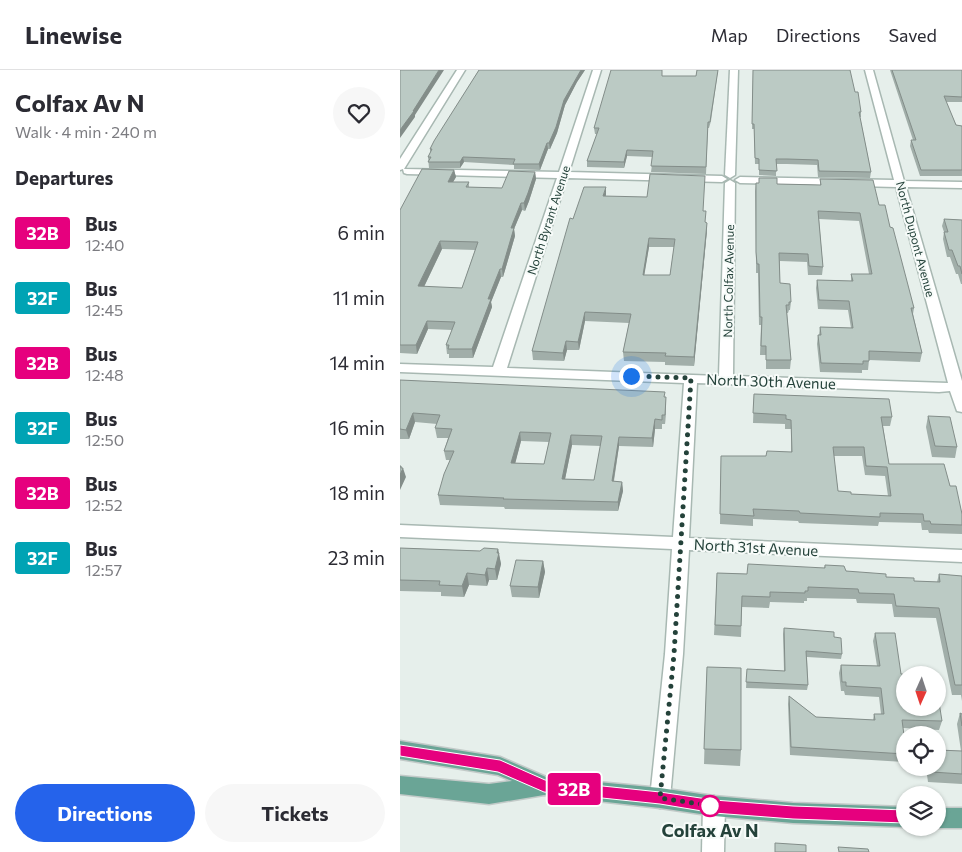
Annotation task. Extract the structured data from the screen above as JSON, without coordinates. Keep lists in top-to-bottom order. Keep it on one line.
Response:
{"streets":{"street":["North Byrant Avenue","North Dupont Avenue","North Colfax Avenue","North 30th Avenue","North 31st Avenue"]},"crossings":[["North Byrant Avenue","North 30th Avenue"],["North Dupont Avenue","North 30th Avenue"],["North Colfax Avenue","North 30th Avenue"]],"places":["Colfax Av N"],"lines":["bus line 32B"],"north":"bottom","page":{"header":"Linewise","nav":["Map","Directions","Saved"],"heading":[["Colfax Av N","Walk · 4 min · 240 m"],"Departures"],"on_map":"32B","list":[{"mark":"32B","name":"Bus","note":"12:40","value":"6 min"},{"mark":"32F","name":"Bus","note":"12:45","value":"11 min"},{"mark":"32B","name":"Bus","note":"12:48","value":"14 min"},{"mark":"32F","name":"Bus","note":"12:50","value":"16 min"},{"mark":"32B","name":"Bus","note":"12:52","value":"18 min"},{"mark":"32F","name":"Bus","note":"12:57","value":"23 min"}],"buttons":["Directions","Tickets"]}}
